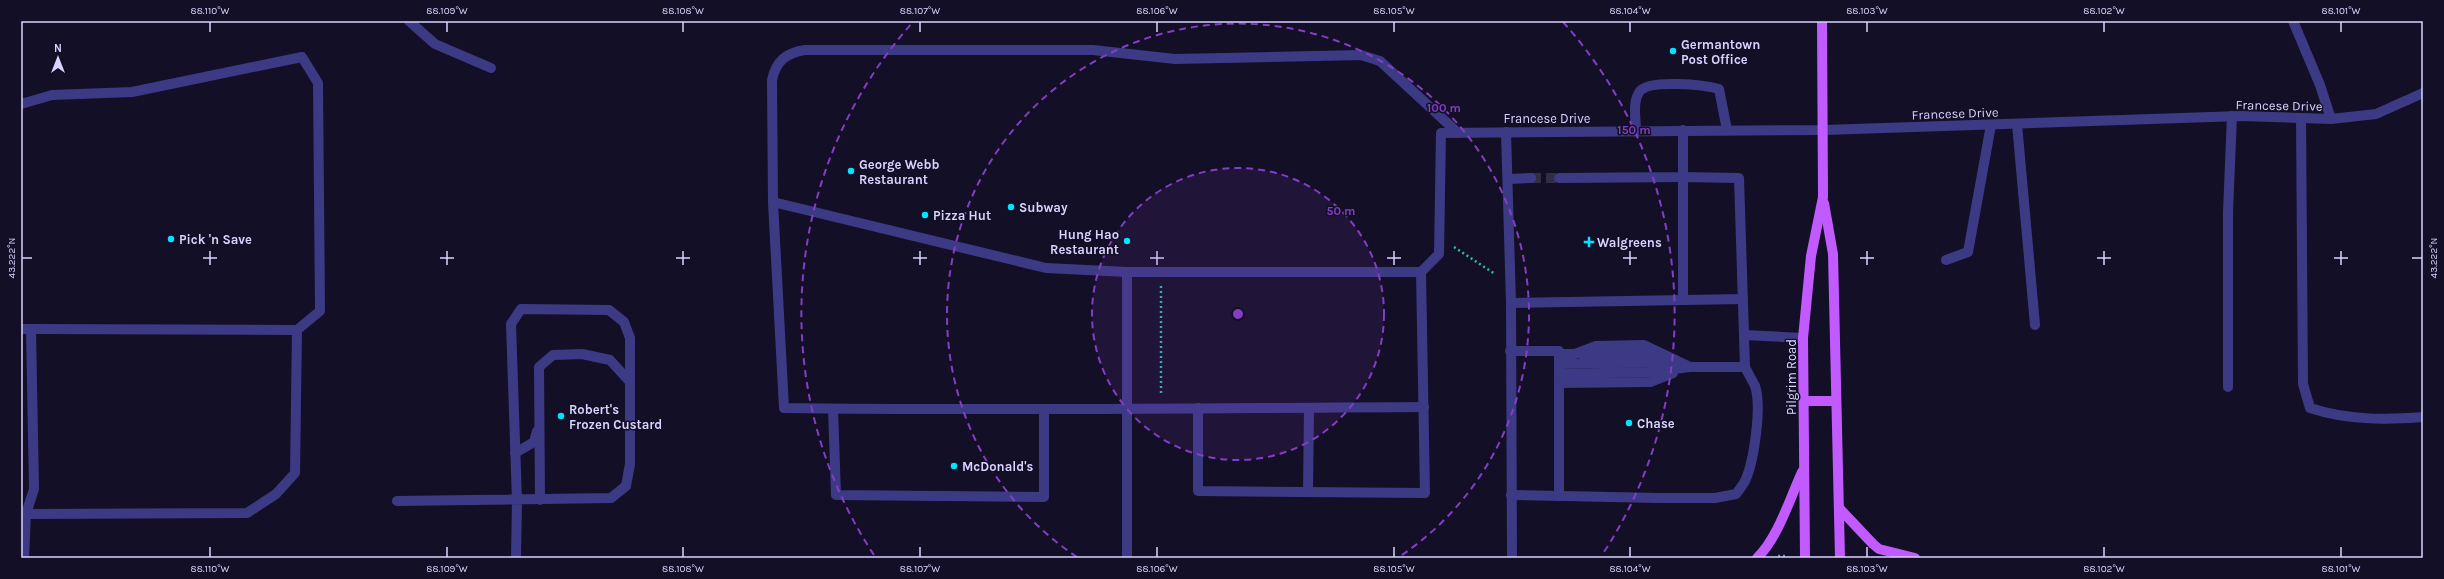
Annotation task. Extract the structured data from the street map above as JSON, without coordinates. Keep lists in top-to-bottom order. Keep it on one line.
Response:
{"streets":{"main road":["Pilgrim Road"],"street":["Francese Drive"]},"crossings":[["Francese Drive","Pilgrim Road"]],"places":{"other":["Germantown Post Office","George Webb Restaurant","Subway","Pizza Hut","Pick 'n Save","Hung Hao Restaurant","Robert's Frozen Custard","Chase","McDonald's"],"health":["Walgreens"]},"north":"top","coordinates":["88.110°W","88.109°W","88.108°W","88.107°W","88.106°W","88.105°W","88.104°W","88.103°W","88.102°W","88.101°W","43.222°N"],"rings":["100 m","150 m","50 m"]}
